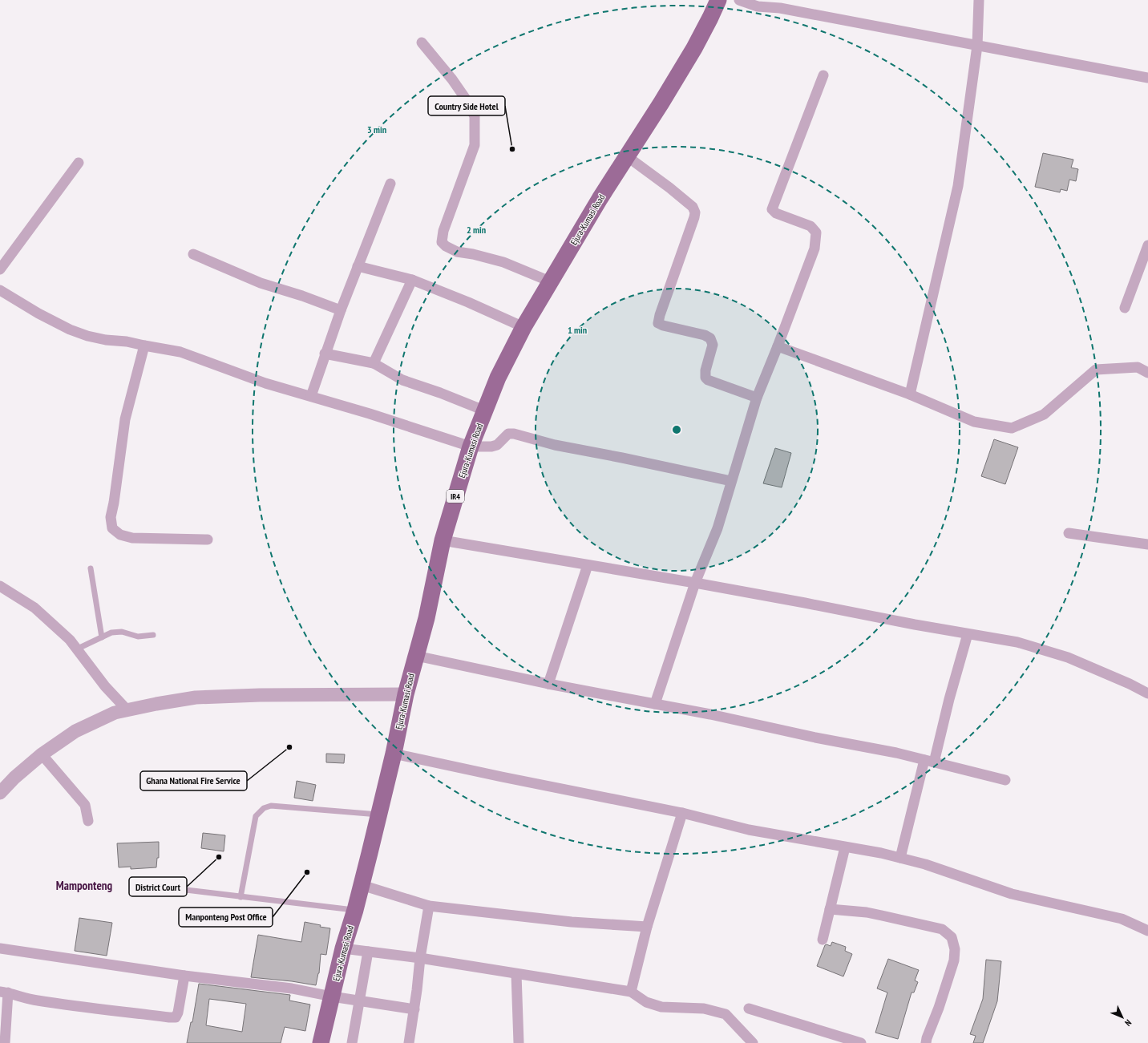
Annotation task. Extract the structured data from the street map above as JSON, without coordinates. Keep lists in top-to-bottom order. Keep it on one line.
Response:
{"streets":{"main road":["Ejura-Kumasi Road","IR4"]},"districts":["Mamponteng"],"places":["Country Side Hotel","Ghana National Fire Service","District Court","Manponteng Post Office"],"north":"bottom right","rings":["3 min","2 min","1 min"]}
